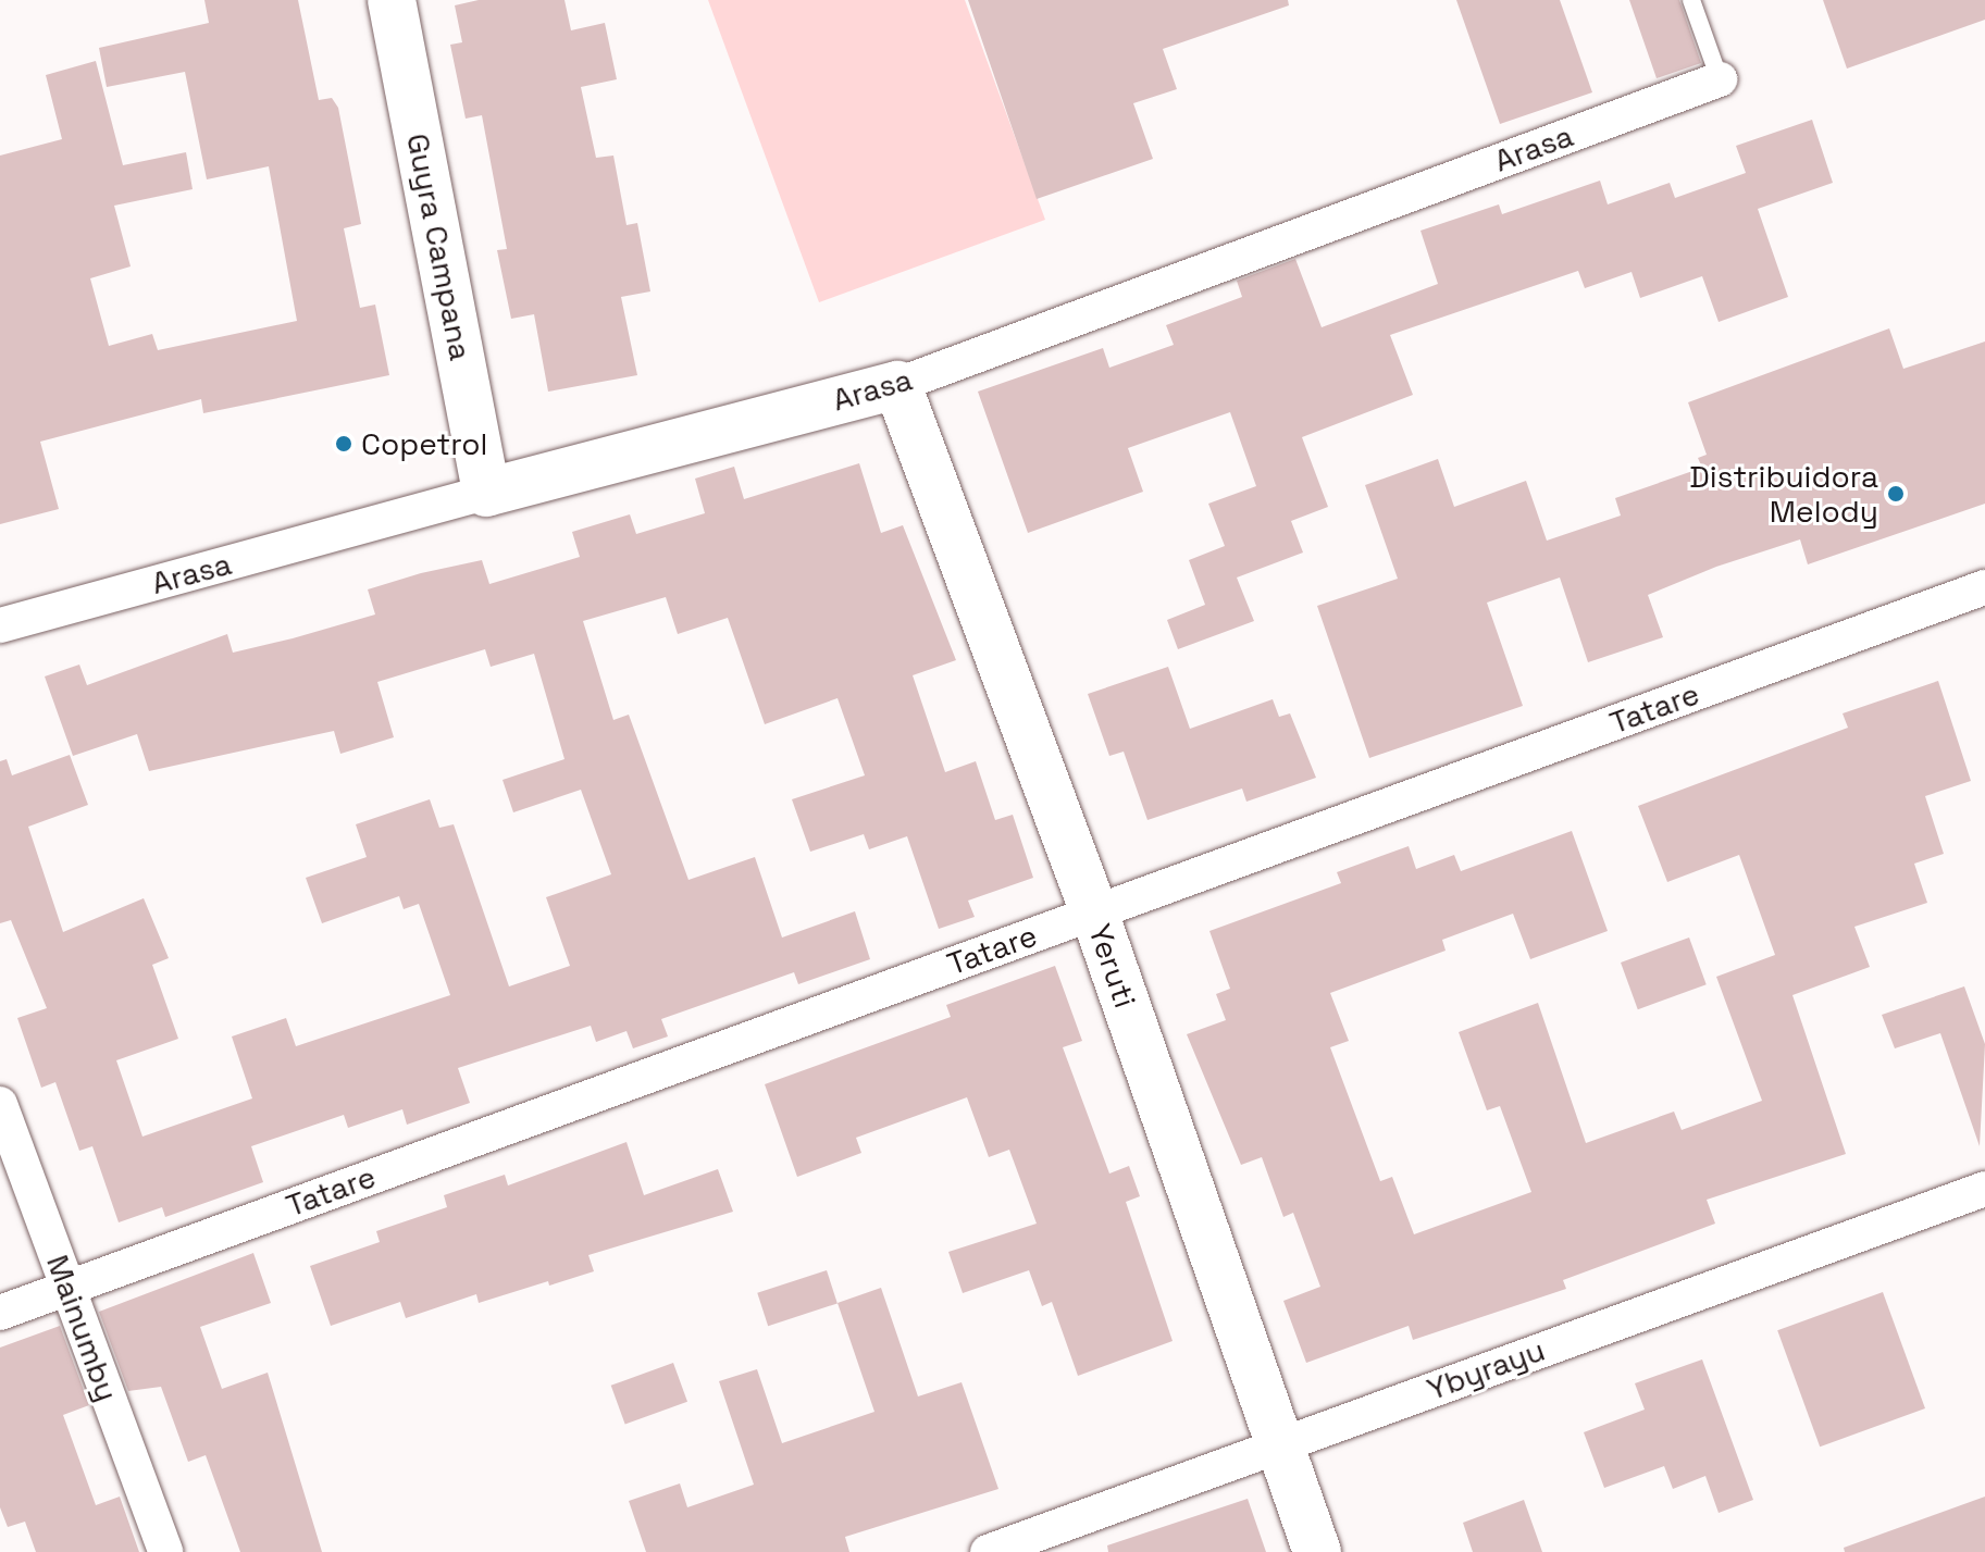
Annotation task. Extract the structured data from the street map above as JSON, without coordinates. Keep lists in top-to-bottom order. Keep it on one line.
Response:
{"streets":{"street":["Arasa","Guyra Campana","Tatare","Yeruti","Mainumby","Ybyrayu"]},"crossings":[["Arasa","Guyra Campana"],["Arasa","Yeruti"],["Tatare","Yeruti"],["Tatare","Mainumby"],["Yeruti","Ybyrayu"]],"places":["Copetrol","Distribuidora Melody"]}
